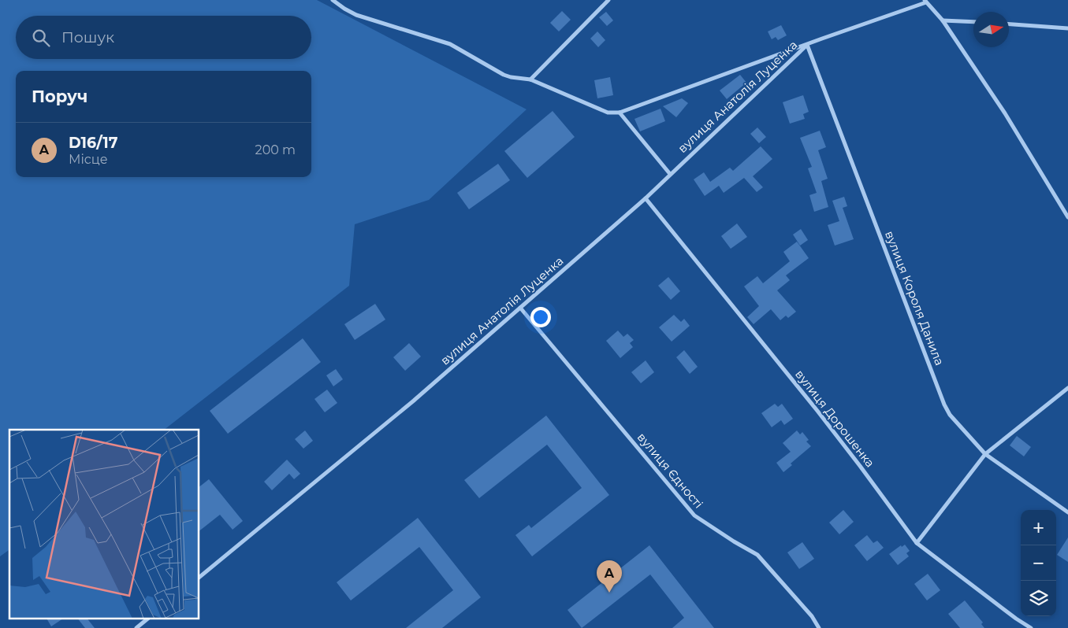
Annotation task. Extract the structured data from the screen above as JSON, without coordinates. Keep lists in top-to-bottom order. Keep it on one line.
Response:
{"streets":{"street":["вулиця Анатолія Луценка","вулиця Короля Данила","вулиця Дорошенка","вулиця Єдності"]},"crossings":[["вулиця Анатолія Луценка","вулиця Короля Данила"],["вулиця Анатолія Луценка","вулиця Дорошенка"],["вулиця Анатолія Луценка","вулиця Єдності"]],"north":"right","page":{"search":"Пошук","heading":"Поруч","list":[{"mark":"A","name":"D16/17","note":"Місце","value":"200 m"}],"map_buttons":["+","−"],"pins":"A"}}
